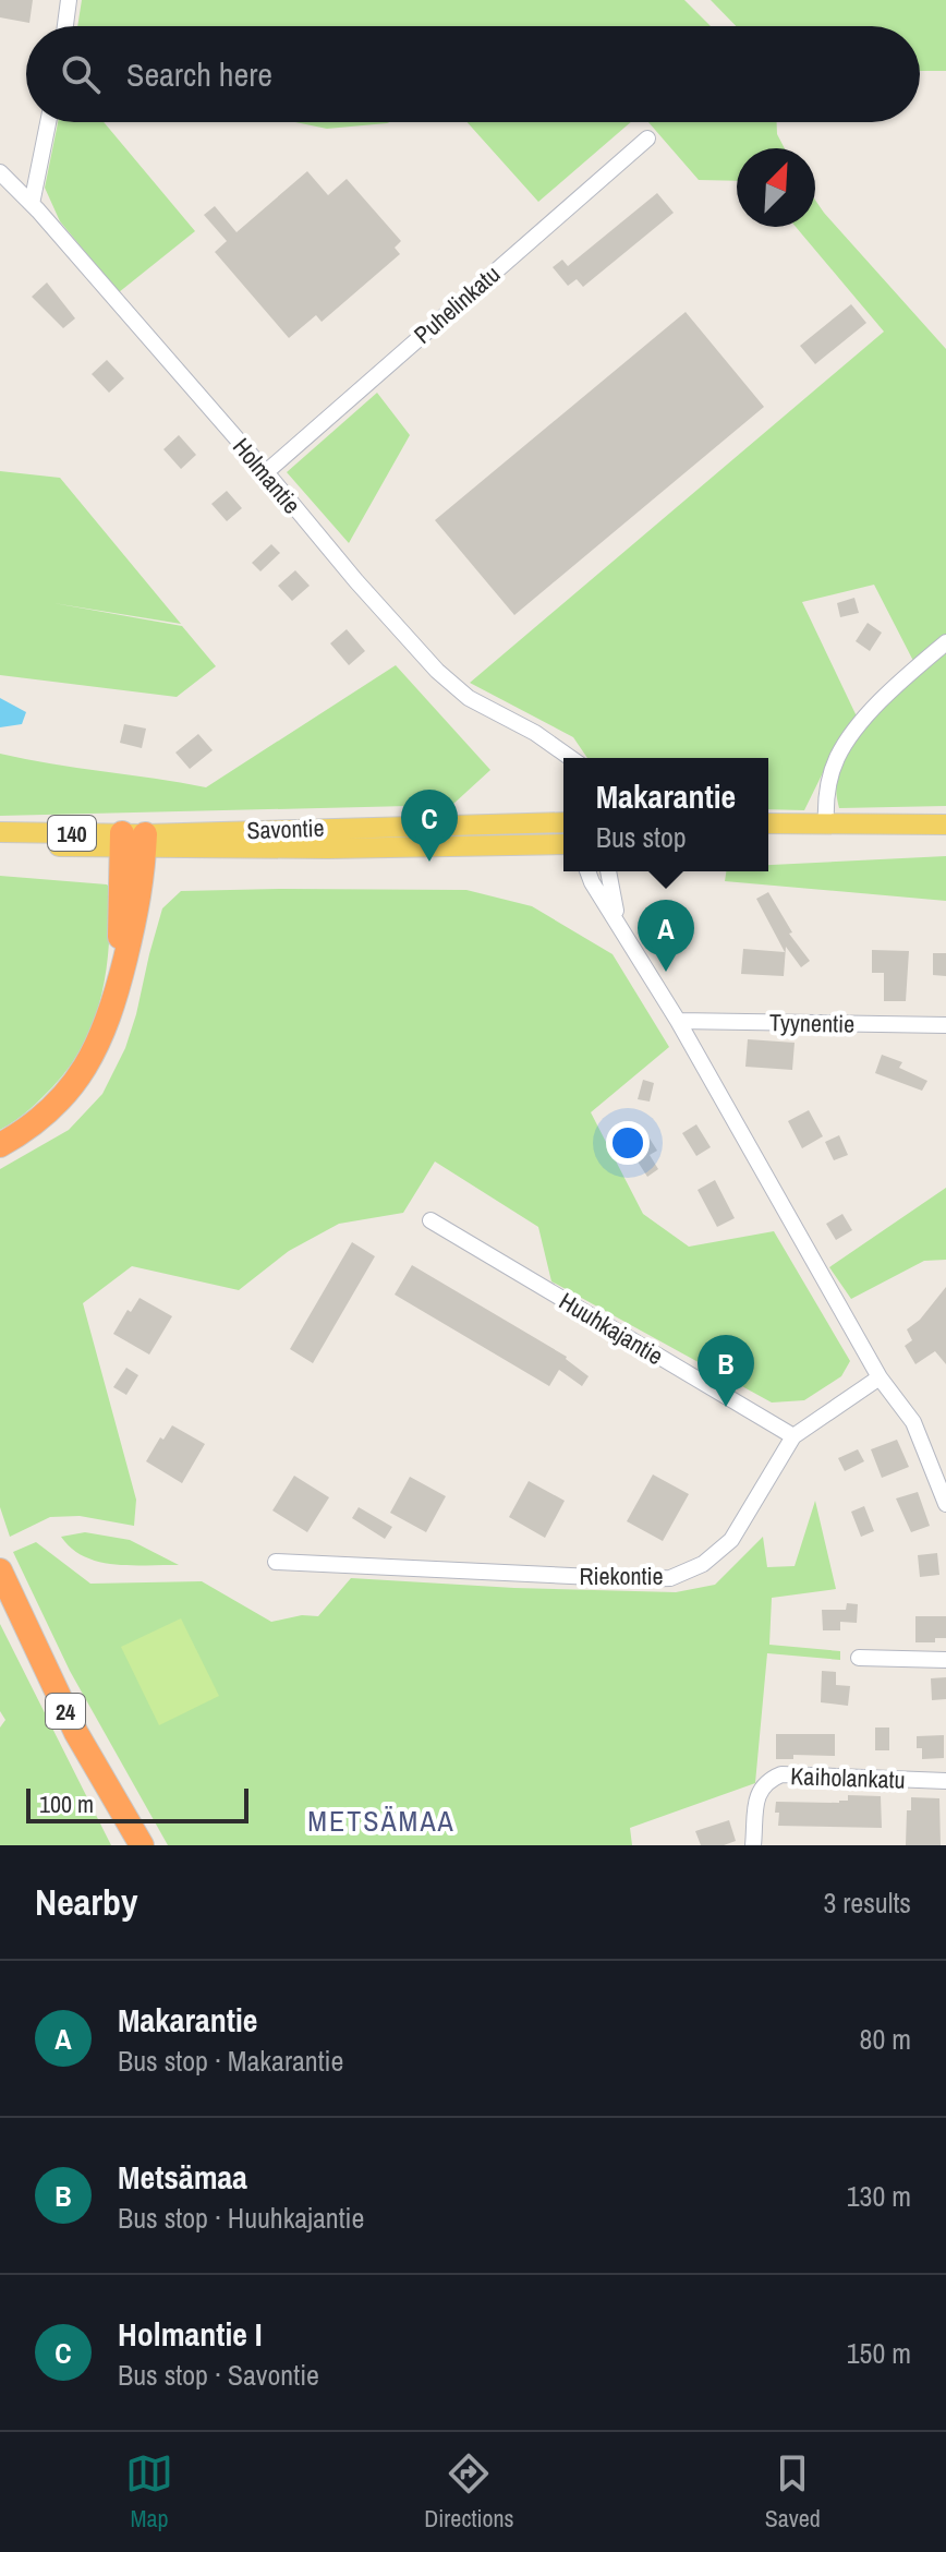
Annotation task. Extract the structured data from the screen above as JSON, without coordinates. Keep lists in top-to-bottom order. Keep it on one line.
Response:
{"streets":{"highway":["24"],"main road":["Savontie","140"],"street":["Puhelinkatu","Holmantie","Tyynentie","Huuhkajantie","Riekontie","Kaiholankatu"]},"crossings":[["Puhelinkatu","Holmantie"],["Huuhkajantie","Riekontie"]],"districts":["METSÄMAA"],"scale_bar":"100 m","north":"top right","page":{"search":"Search here","popup":["Makarantie","Bus stop"],"pins":["C","A","B"],"scale":"100 m","heading":["Nearby","3 results"],"list":[{"mark":"A","name":"Makarantie","note":"Bus stop · Makarantie","value":"80 m"},{"mark":"B","name":"Metsämaa","note":"Bus stop · Huuhkajantie","value":"130 m"},{"mark":"C","name":"Holmantie I","note":"Bus stop · Savontie","value":"150 m"}],"nav":["Map","Directions","Saved"]}}
